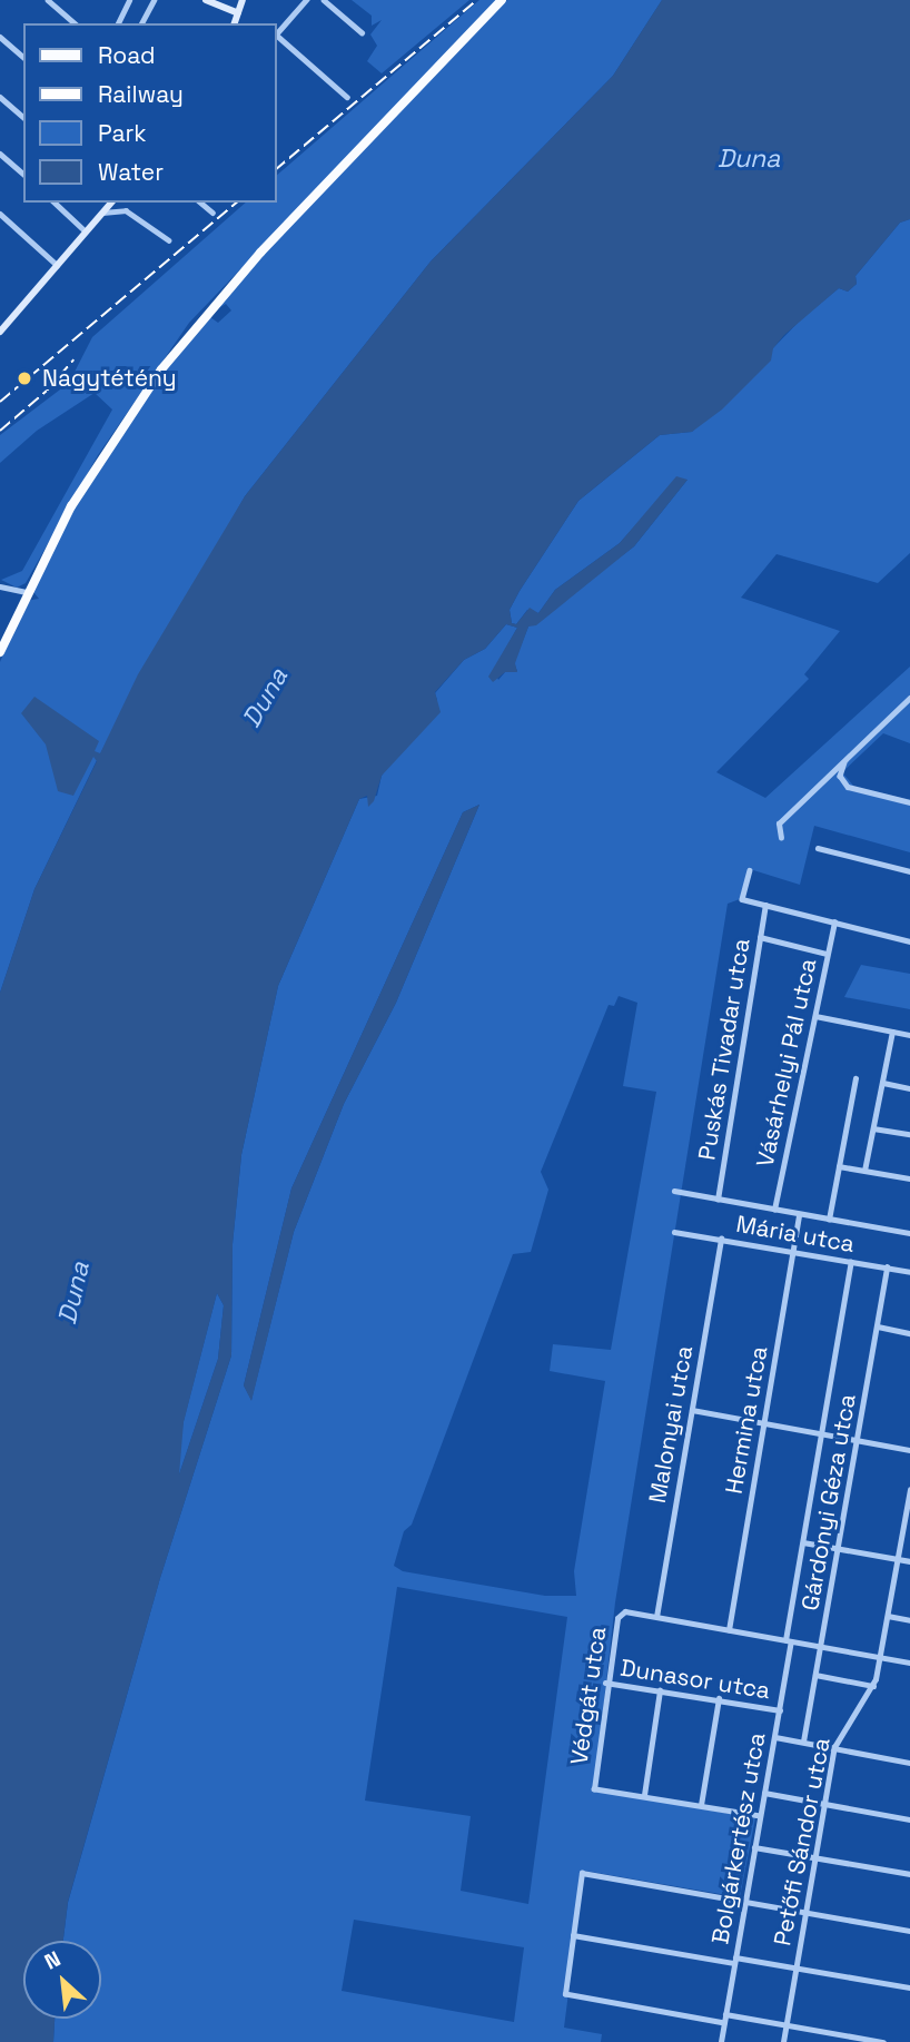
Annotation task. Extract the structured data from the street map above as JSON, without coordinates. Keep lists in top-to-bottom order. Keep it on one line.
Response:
{"streets":{"street":["Puskás Tivadar utca","Vásárhelyi Pál utca","Mária utca","Hermina utca","Malonyai utca","Gárdonyi Géza utca","Dunasor utca","Védgát utca","Bolgárkertész utca","Petőfi Sándor utca"]},"crossings":[["Mária utca","Hermina utca"],["Mária utca","Malonyai utca"],["Mária utca","Gárdonyi Géza utca"],["Mária utca","Bolgárkertész utca"],["Malonyai utca","Védgát utca"],["Dunasor utca","Védgát utca"],["Dunasor utca","Bolgárkertész utca"]],"water":["Duna"],"places":["Nagytétény"],"legend":["Road","Railway","Park","Water"],"north":"top left"}
